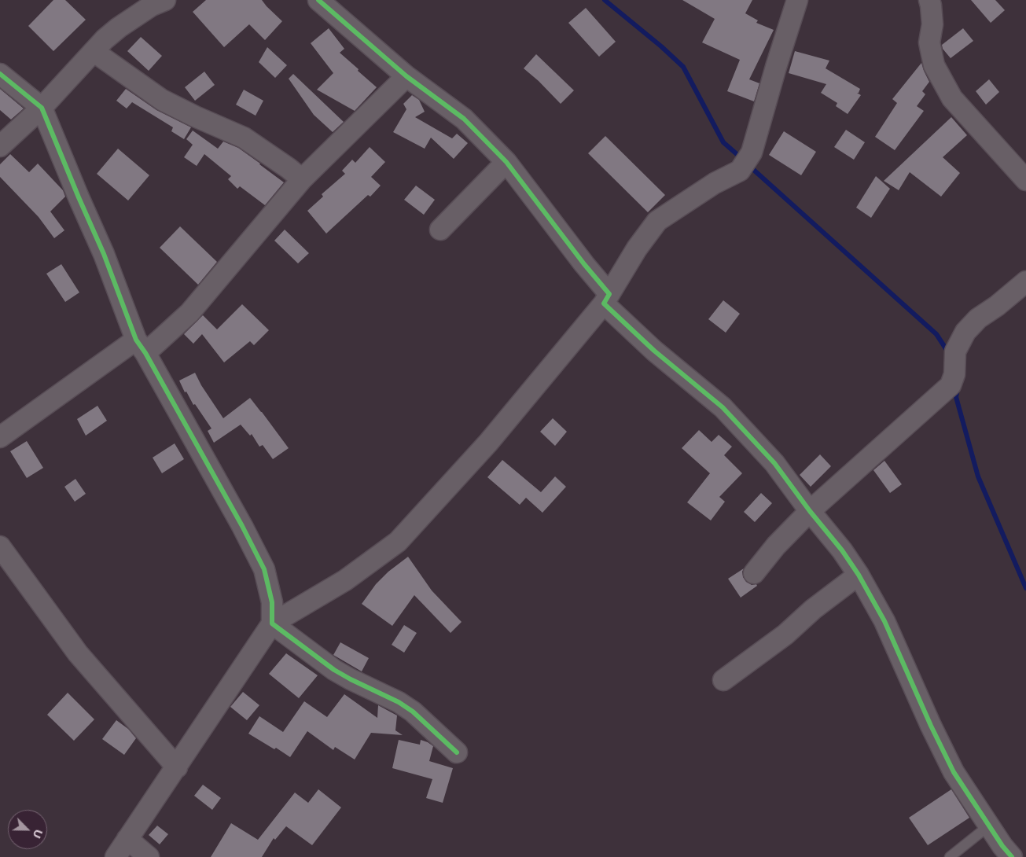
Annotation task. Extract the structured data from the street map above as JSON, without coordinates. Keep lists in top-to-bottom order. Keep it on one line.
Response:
{"north":"bottom right"}
